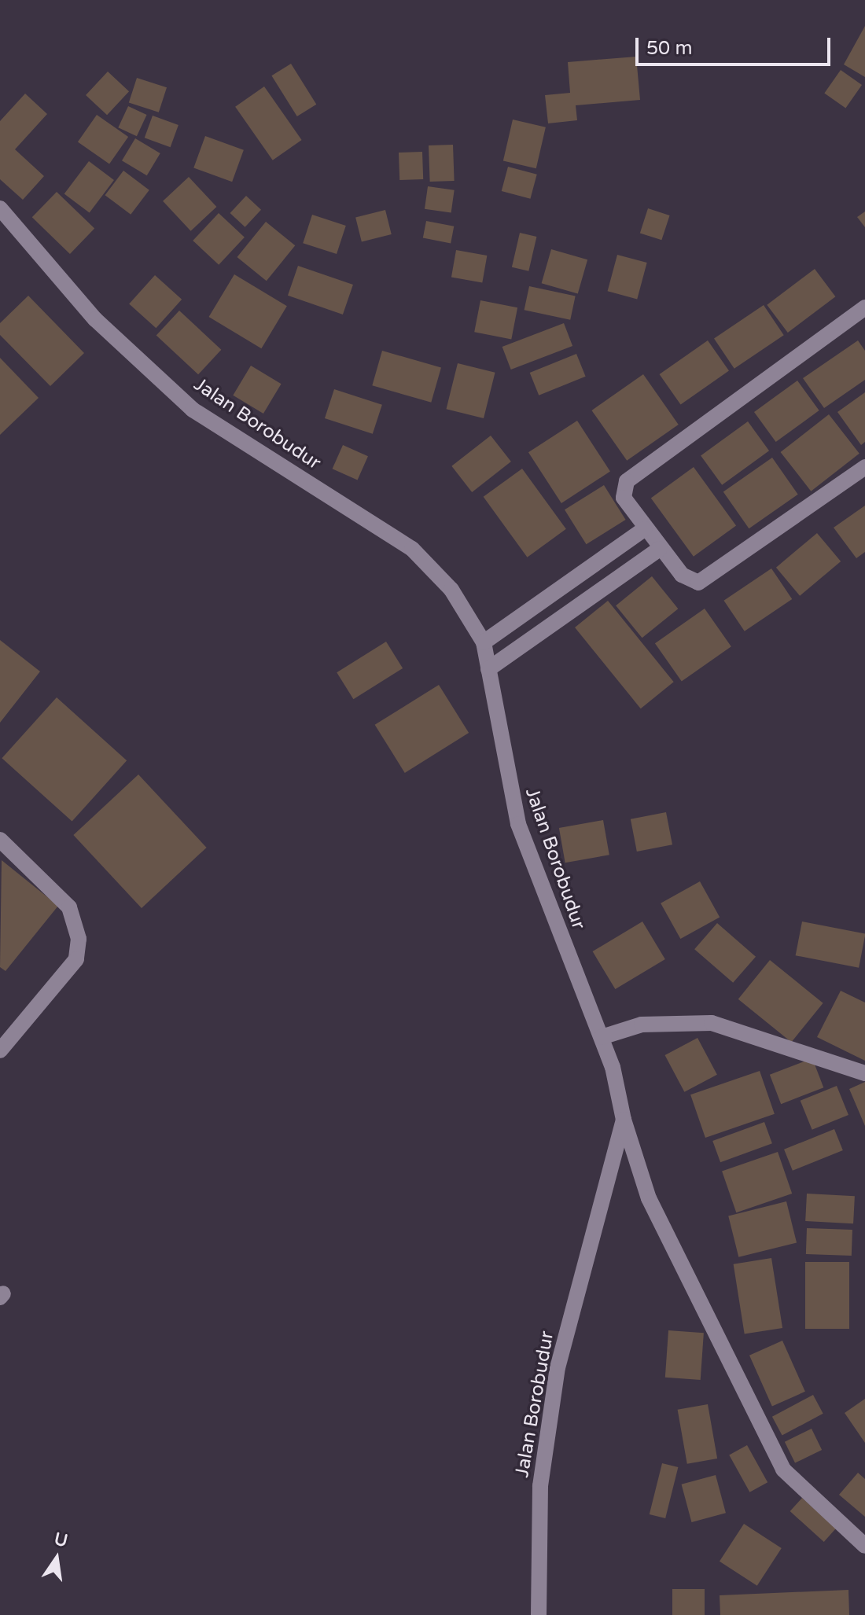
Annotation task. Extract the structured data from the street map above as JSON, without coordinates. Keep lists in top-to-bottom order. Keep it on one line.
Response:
{"streets":{"street":["Jalan Borobudur"]},"scale_bar":"50 m","north":"top"}
